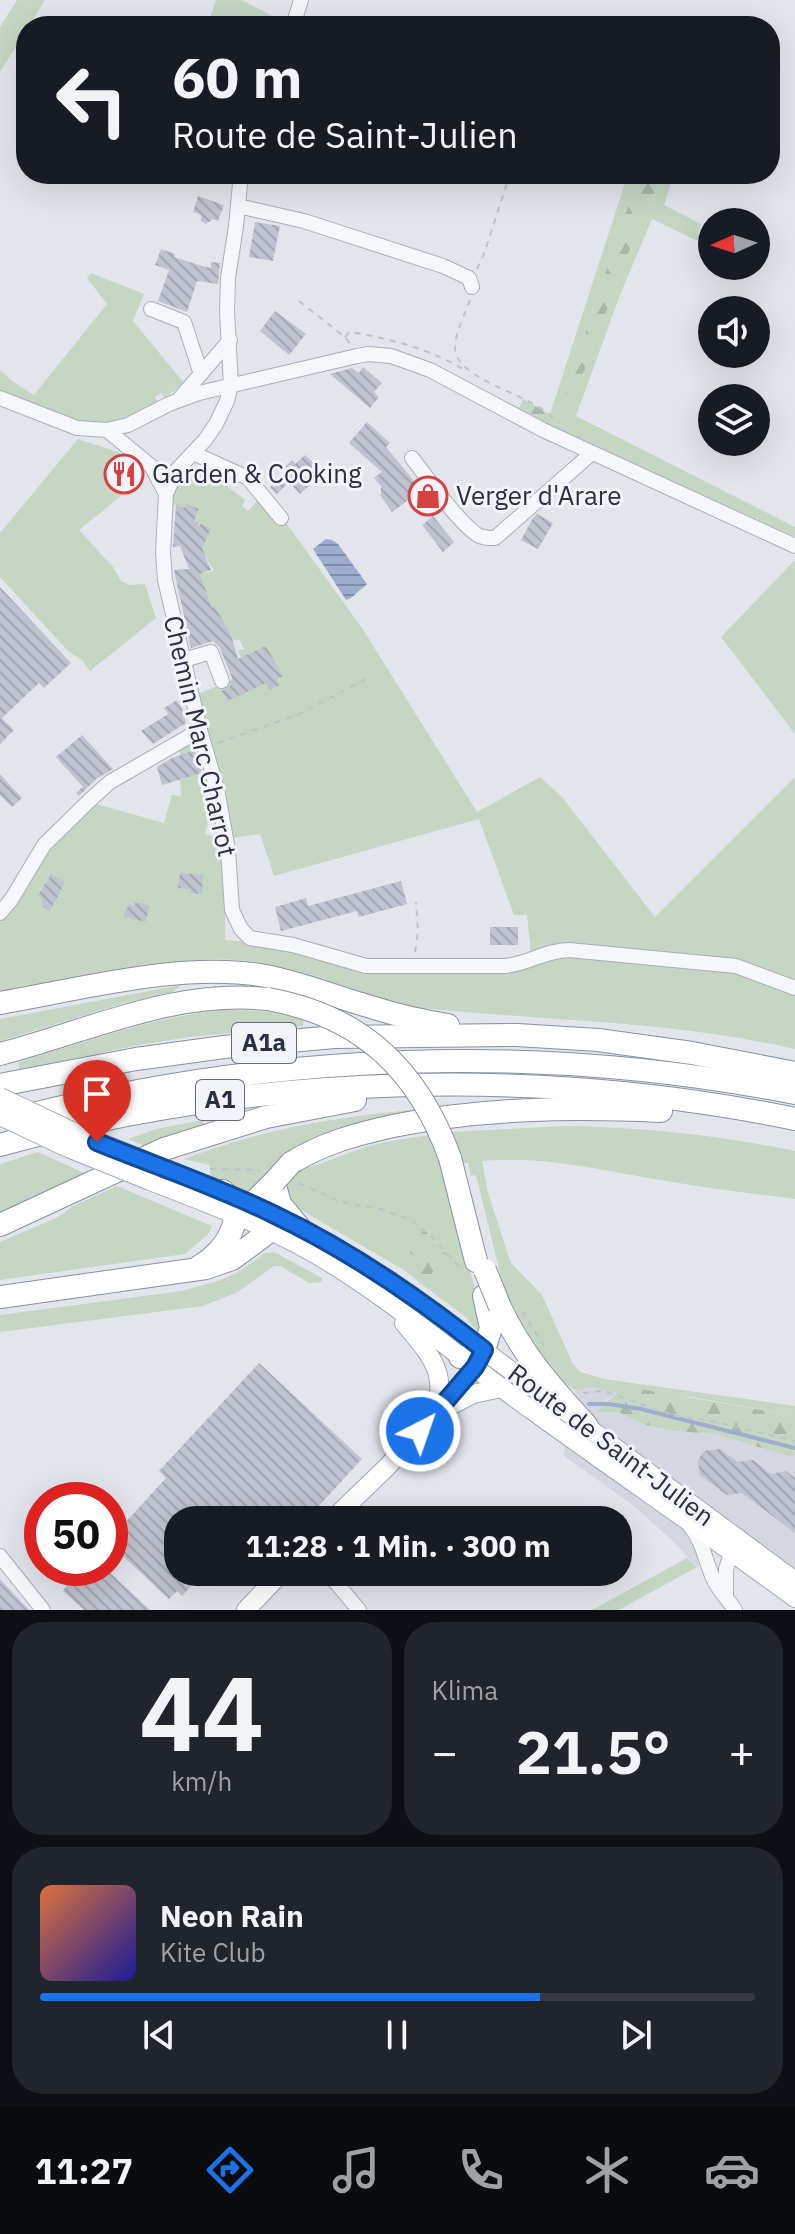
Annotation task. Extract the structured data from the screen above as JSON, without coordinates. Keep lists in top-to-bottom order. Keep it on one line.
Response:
{"streets":{"highway":["A1a","A1"],"main road":["Route de Saint-Julien"],"street":["Chemin Marc Charrot"]},"places":{"restaurant":["Garden & Cooking"],"shop":["Verger d'Arare"]},"north":"left","page":{"turn":["60 m","Route de Saint-Julien"],"limit":"50","trip":"11:28 · 1 Min. · 300 m","tile":[["44","km/h"],"Klima"],"heat":["−","21.5°","+"],"song":["Neon Rain","Kite Club"],"tabs":"11:27"}}
